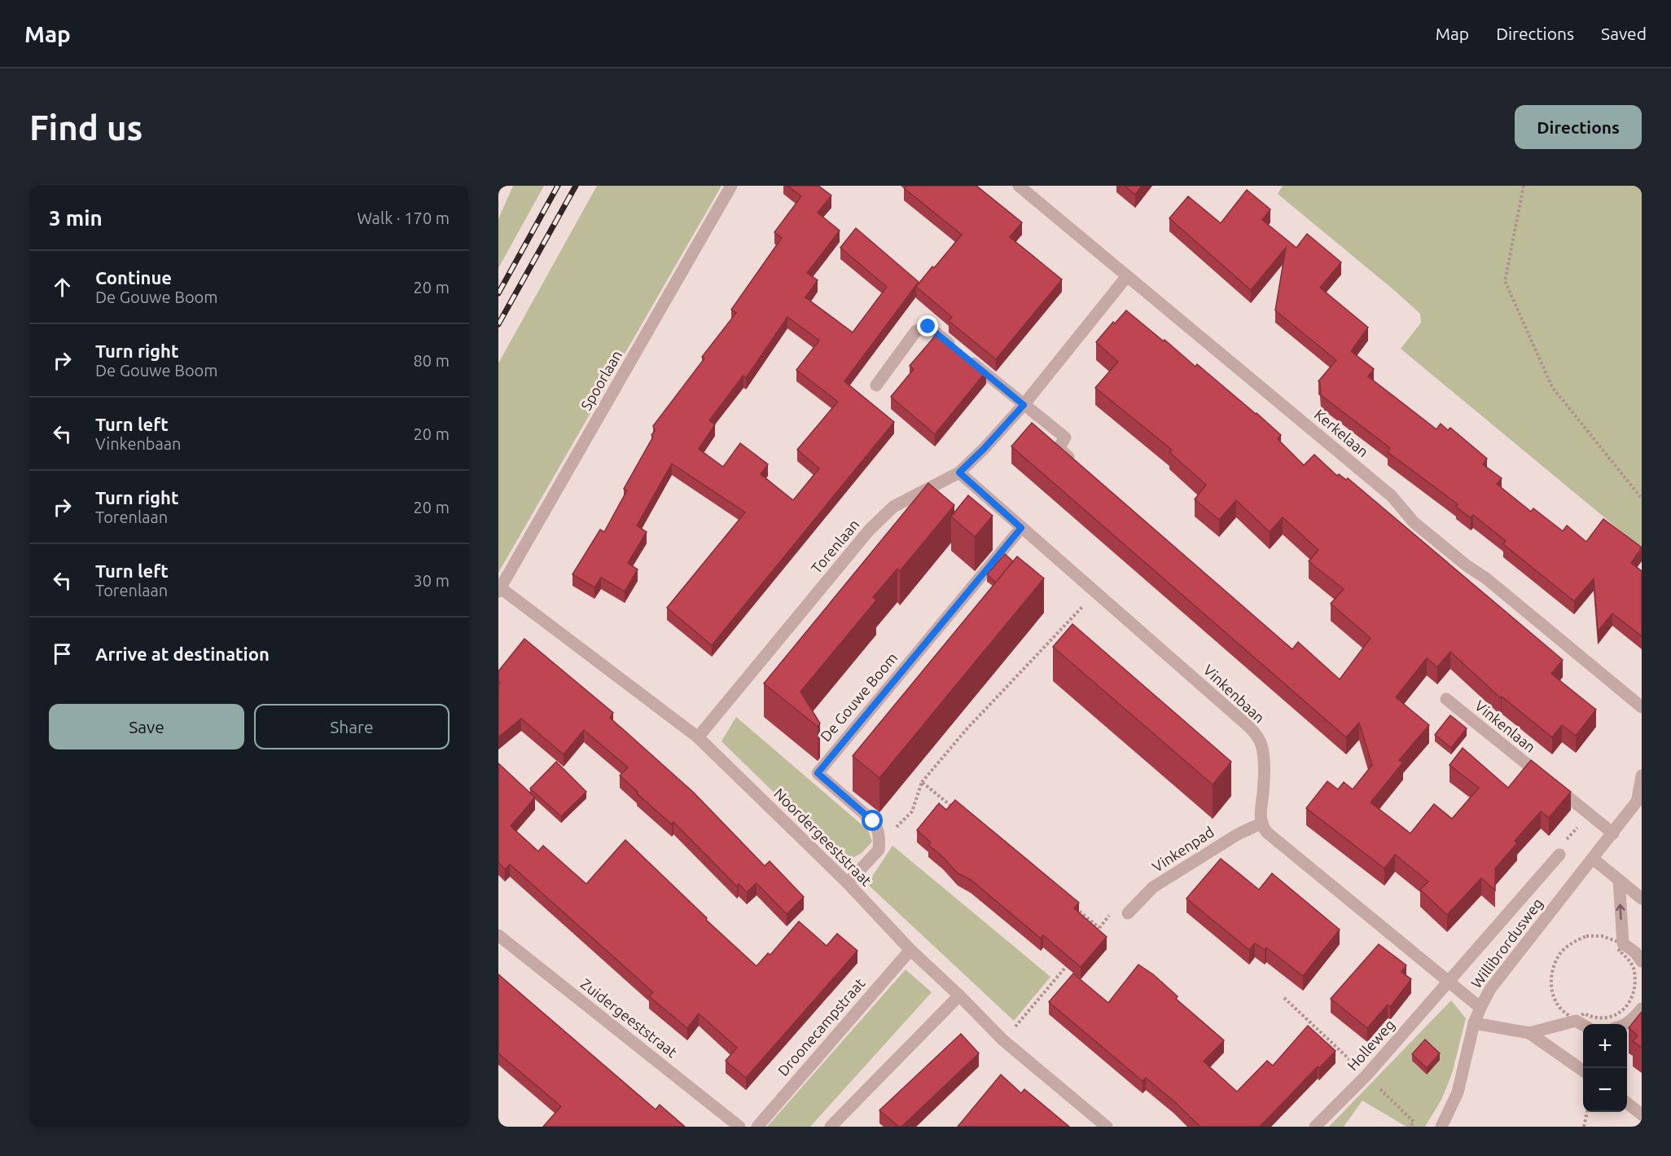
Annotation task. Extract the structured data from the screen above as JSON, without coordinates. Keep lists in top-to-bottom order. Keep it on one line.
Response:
{"streets":{"street":["Spoorlaan","Kerkelaan","Torenlaan","Vinkenbaan","De Gouwe Boom","Vinkenlaan","Noordergeeststraat","Vinkenpad","Willibrordusweg","Zuidergeeststraat","Droonecampstraat","Holleweg"]},"crossings":[["Spoorlaan","Noordergeeststraat"],["Kerkelaan","Torenlaan"],["Torenlaan","Vinkenbaan"],["Torenlaan","Noordergeeststraat"],["Vinkenbaan","De Gouwe Boom"],["Vinkenbaan","Vinkenpad"],["Vinkenlaan","Willibrordusweg"],["Noordergeeststraat","Droonecampstraat"]],"page":{"header":"Map","nav":["Map","Directions","Saved"],"buttons":["Directions",["Save","Share"]],"title":"Find us","heading":["3 min","Walk · 170 m"],"list":[["Continue","De Gouwe Boom","20 m"],["Turn right","De Gouwe Boom","80 m"],["Turn left","Vinkenbaan","20 m"],["Turn right","Torenlaan","20 m"],["Turn left","Torenlaan","30 m"],"Arrive at destination"],"map_buttons":["+","−"]}}
